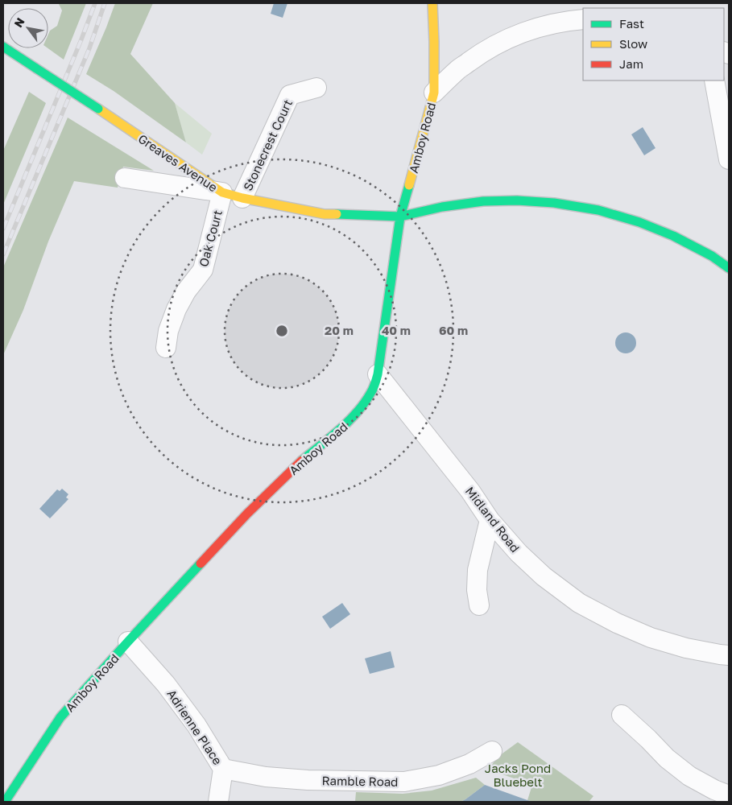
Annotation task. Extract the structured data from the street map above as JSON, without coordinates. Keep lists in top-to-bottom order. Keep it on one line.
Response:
{"streets":{"main road":["Amboy Road","Greaves Avenue"],"street":["Stonecrest Court","Oak Court","Midland Road","Adrienne Place","Ramble Road"]},"crossings":[["Amboy Road","Greaves Avenue"],["Amboy Road","Midland Road"],["Amboy Road","Adrienne Place"],["Stonecrest Court","Greaves Avenue"],["Greaves Avenue","Oak Court"],["Adrienne Place","Ramble Road"]],"parks":["Jacks Pond Bluebelt"],"legend":["Fast","Slow","Jam"],"north":"top left","rings":["20 m","40 m","60 m"]}
